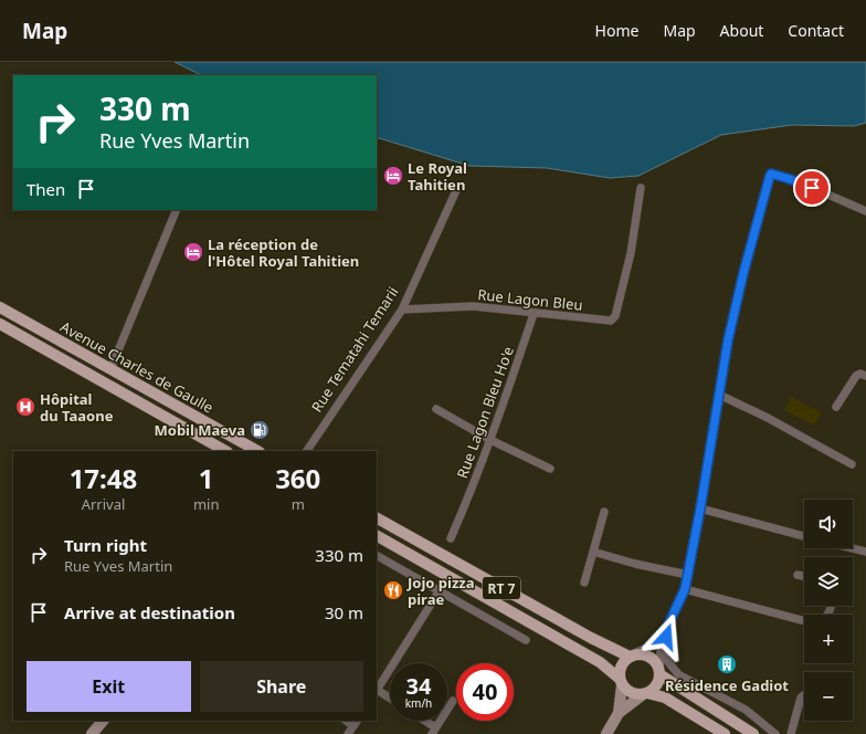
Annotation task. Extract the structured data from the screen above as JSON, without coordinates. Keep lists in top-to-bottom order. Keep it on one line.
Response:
{"streets":{"main road":["Avenue Charles de Gaulle","RT 7"],"street":["Rue Lagon Bleu","Rue Tematahi Temarii","Rue Lagon Bleu Ho'e"]},"crossings":[["Rue Lagon Bleu","Rue Tematahi Temarii"],["Rue Lagon Bleu","Rue Lagon Bleu Ho'e"]],"places":{"hotel":["Le Royal Tahitien","La réception de l'Hôtel Royal Tahitien"],"hospital":["Hôpital du Taaone"],"fuel station":["Mobil Maeva"],"restaurant":["Jojo pizza pirae"],"building":["Résidence Gadiot"]},"page":{"header":"Map","nav":["Home","Map","About","Contact"],"turn":["330 m","Rue Yves Martin"],"then":"Then","eta":["17:48","Arrival","1","min","360","m"],"map_buttons":["+","−"],"list":[{"name":"Turn right","note":"Rue Yves Martin","value":"330 m"},{"name":"Arrive at destination","value":"30 m"}],"buttons":["Exit","Share"],"speed":"34 km/h","limit":"40"}}
